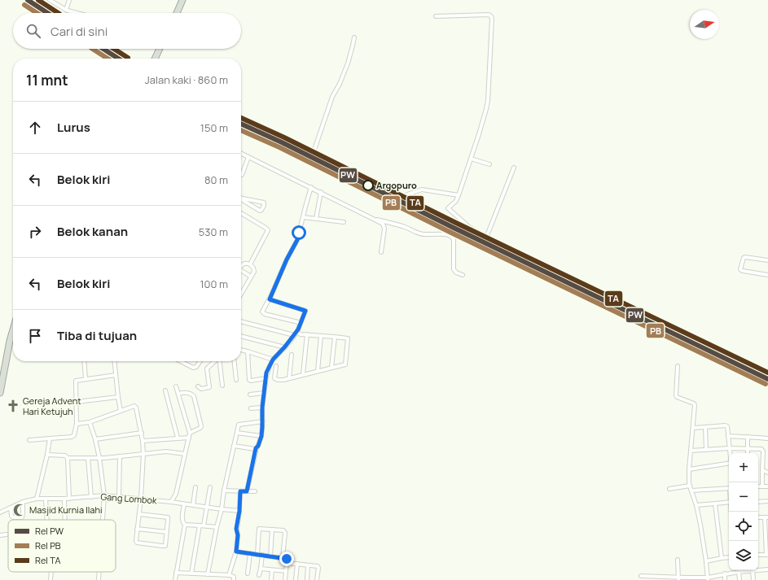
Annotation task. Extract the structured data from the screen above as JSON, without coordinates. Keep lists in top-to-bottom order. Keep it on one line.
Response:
{"streets":{"street":["Gang Lombok"]},"places":{"other":["Argopuro"],"church":["Gereja Advent Hari Ketujuh"],"mosque":["Masjid Kurnia Ilahi"]},"lines":["rail line PW","rail line TA","rail line PB"],"legend":["Rel PW","Rel PB","Rel TA"],"north":"right","page":{"search":"Cari di sini","heading":["11 mnt","Jalan kaki · 860 m"],"list":[["Lurus","150 m"],["Belok kiri","80 m"],["Belok kanan","530 m"],["Belok kiri","100 m"],"Tiba di tujuan"],"map_buttons":["+","−"]}}
